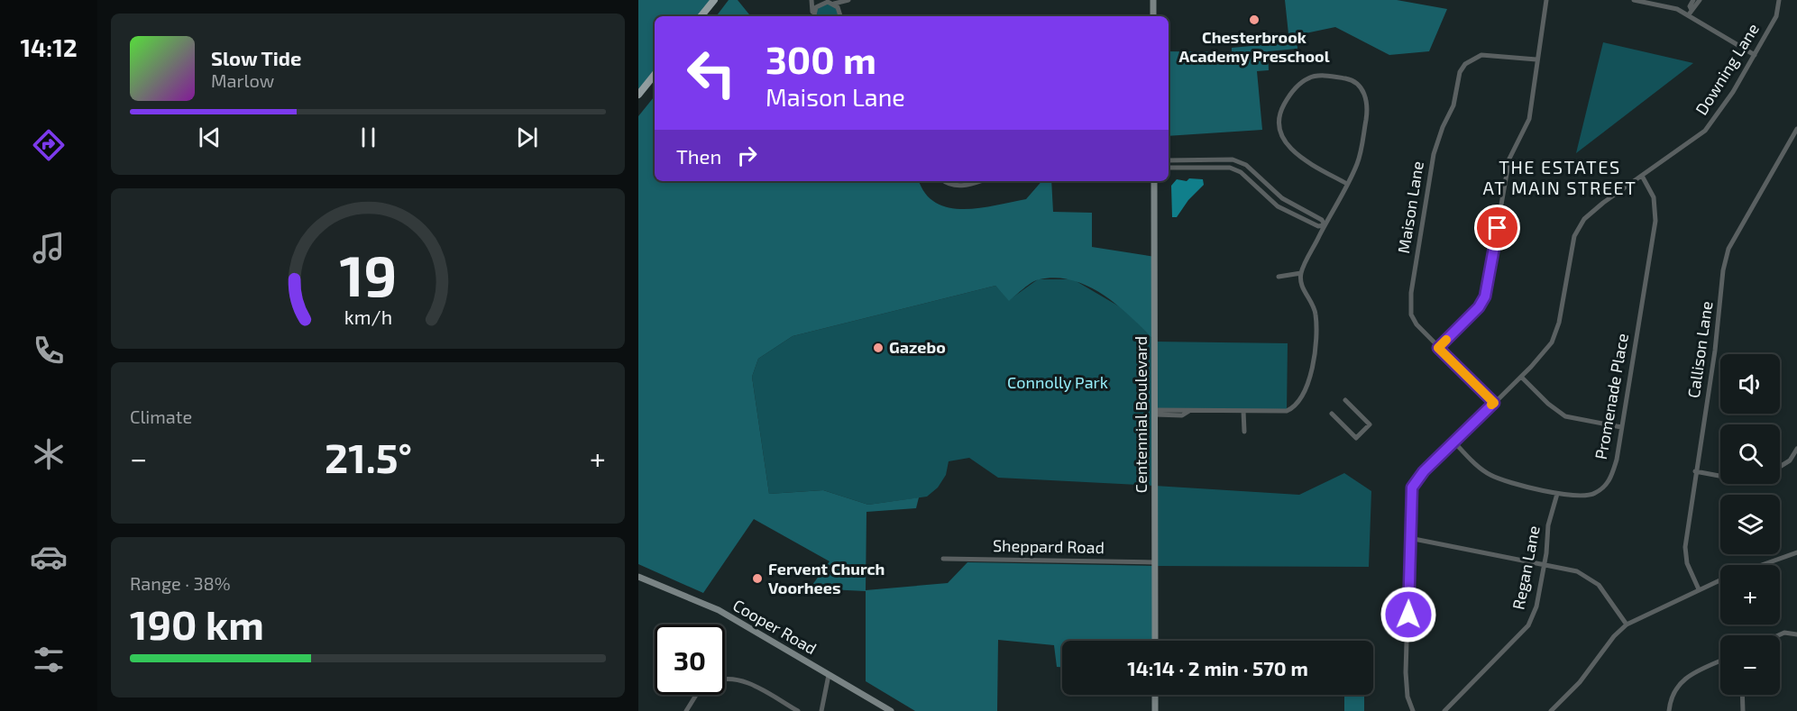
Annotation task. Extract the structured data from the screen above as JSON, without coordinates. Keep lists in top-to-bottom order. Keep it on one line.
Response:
{"streets":{"main road":["Centennial Boulevard","Cooper Road"],"street":["Downing Lane","Maison Lane","Callison Lane","Promenade Place","Sheppard Road","Regan Lane"]},"crossings":[["Downing Lane","Maison Lane"],["Downing Lane","Promenade Place"],["Promenade Place","Regan Lane"],["Centennial Boulevard","Sheppard Road"]],"districts":["THE ESTATES AT MAIN STREET"],"parks":["Connolly Park"],"places":["Chesterbrook Academy Preschool","Gazebo","Fervent Church Voorhees"],"page":{"tabs":"14:12","turn":["300 m","Maison Lane"],"song":["Slow Tide","Marlow"],"then":"Then","map_buttons":["+","−"],"tile":["Climate",["Range · 38%","190 km"]],"heat":["−","21.5°","+"],"limit":"30","trip":"14:14 · 2 min · 570 m","gauge":["19","km/h"]}}
